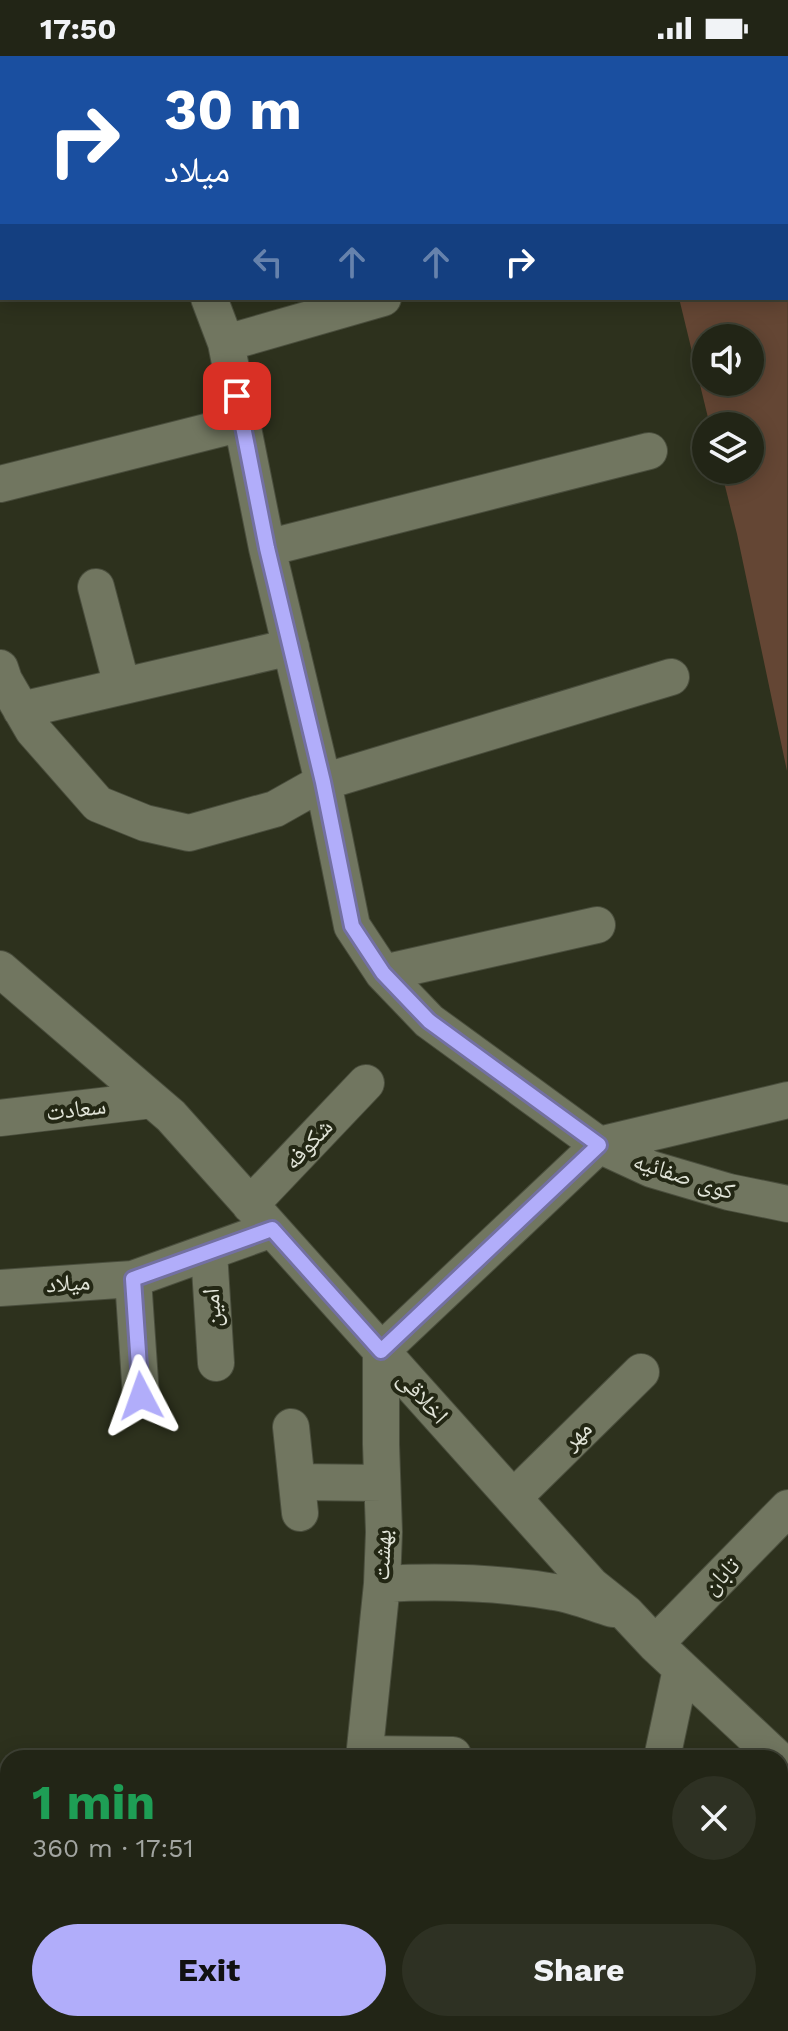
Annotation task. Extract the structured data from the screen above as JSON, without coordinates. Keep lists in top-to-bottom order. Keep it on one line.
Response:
{"streets":{"street":["سعادت","شکوفه","کوی صفائیه","میلاد","امین","اخلاقی","مهر","بهشت","تابان"]},"crossings":[["سعادت","اخلاقی"],["شکوفه","میلاد"],["شکوفه","اخلاقی"],["میلاد","امین"],["میلاد","اخلاقی"],["اخلاقی","مهر"],["اخلاقی","بهشت"],["اخلاقی","تابان"]],"page":{"status":"17:50","turn":["30 m","میلاد"],"heading":["1 min","360 m · 17:51"],"buttons":["Exit","Share"]}}
